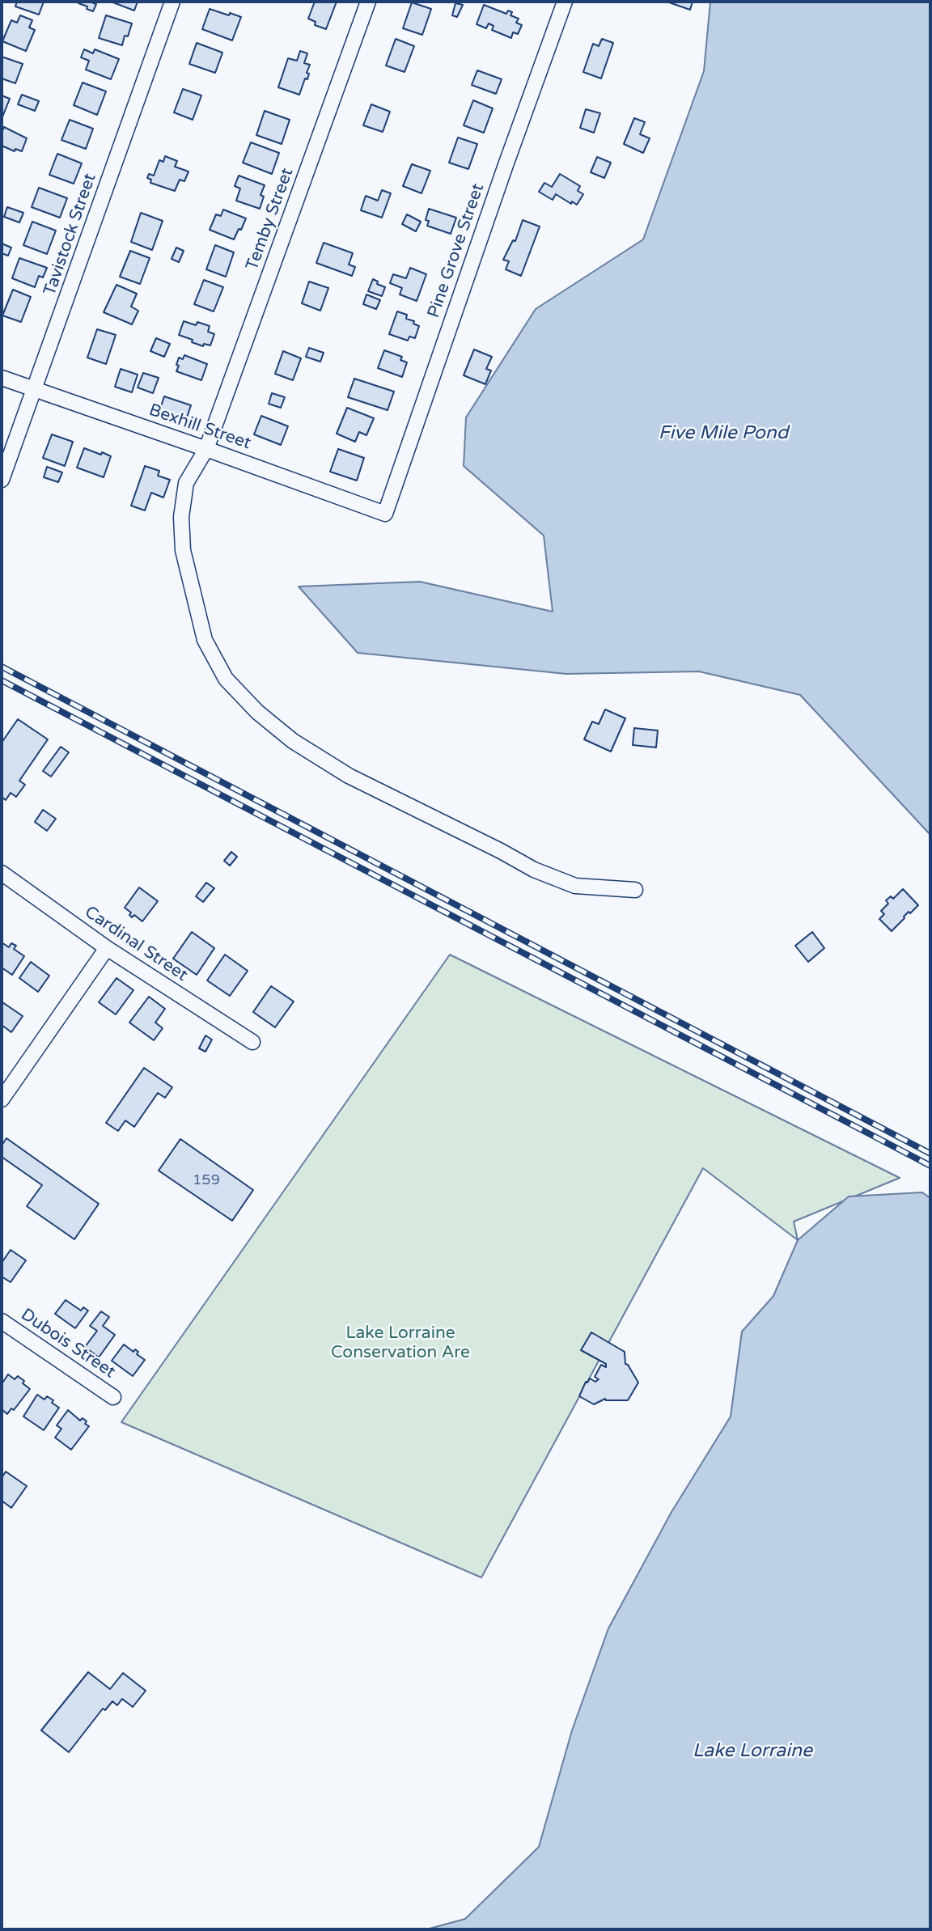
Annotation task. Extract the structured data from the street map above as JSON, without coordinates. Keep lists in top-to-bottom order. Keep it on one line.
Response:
{"streets":{"street":["Temby Street","Tavistock Street","Pine Grove Street","Bexhill Street","Cardinal Street","Dubois Street"]},"crossings":[["Temby Street","Bexhill Street"],["Tavistock Street","Bexhill Street"],["Pine Grove Street","Bexhill Street"]],"water":["Five Mile Pond","Lake Lorraine"],"parks":["Lake Lorraine Conservation Are"],"house_numbers":["159"]}
